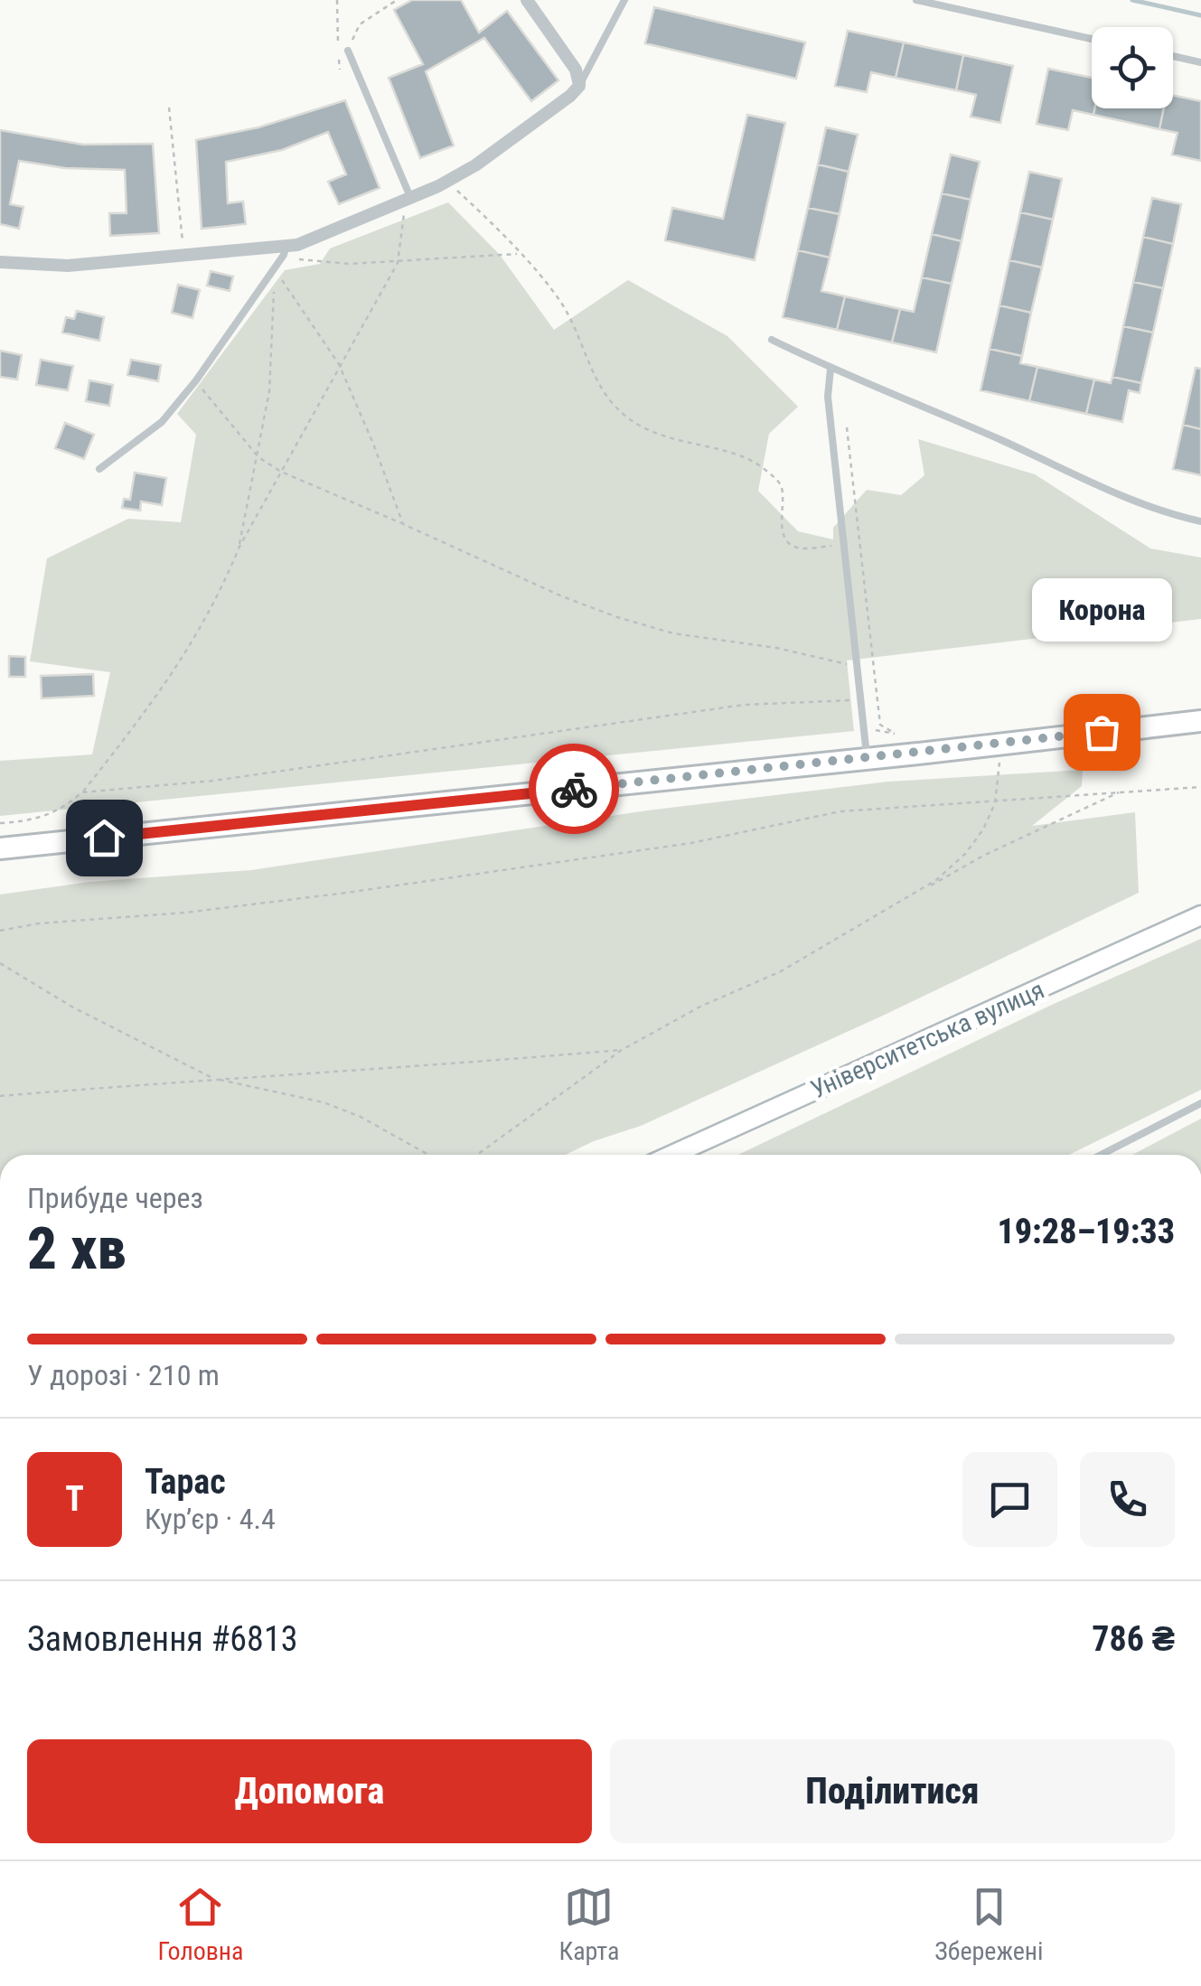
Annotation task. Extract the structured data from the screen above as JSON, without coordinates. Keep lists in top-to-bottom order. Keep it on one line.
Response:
{"streets":{"main road":["Університетська вулиця"]},"places":["Корона"],"page":{"bubble":"Корона","heading":["2 хв","Прибуде через","19:28–19:33"],"panel":["Тарас","Кур’єр · 4.4","Замовлення #6813","786 ₴"],"bar":"У дорозі · 210 m","round":"Т","buttons":["Допомога","Поділитися"],"tabs":["Головна","Карта","Збережені"]}}
